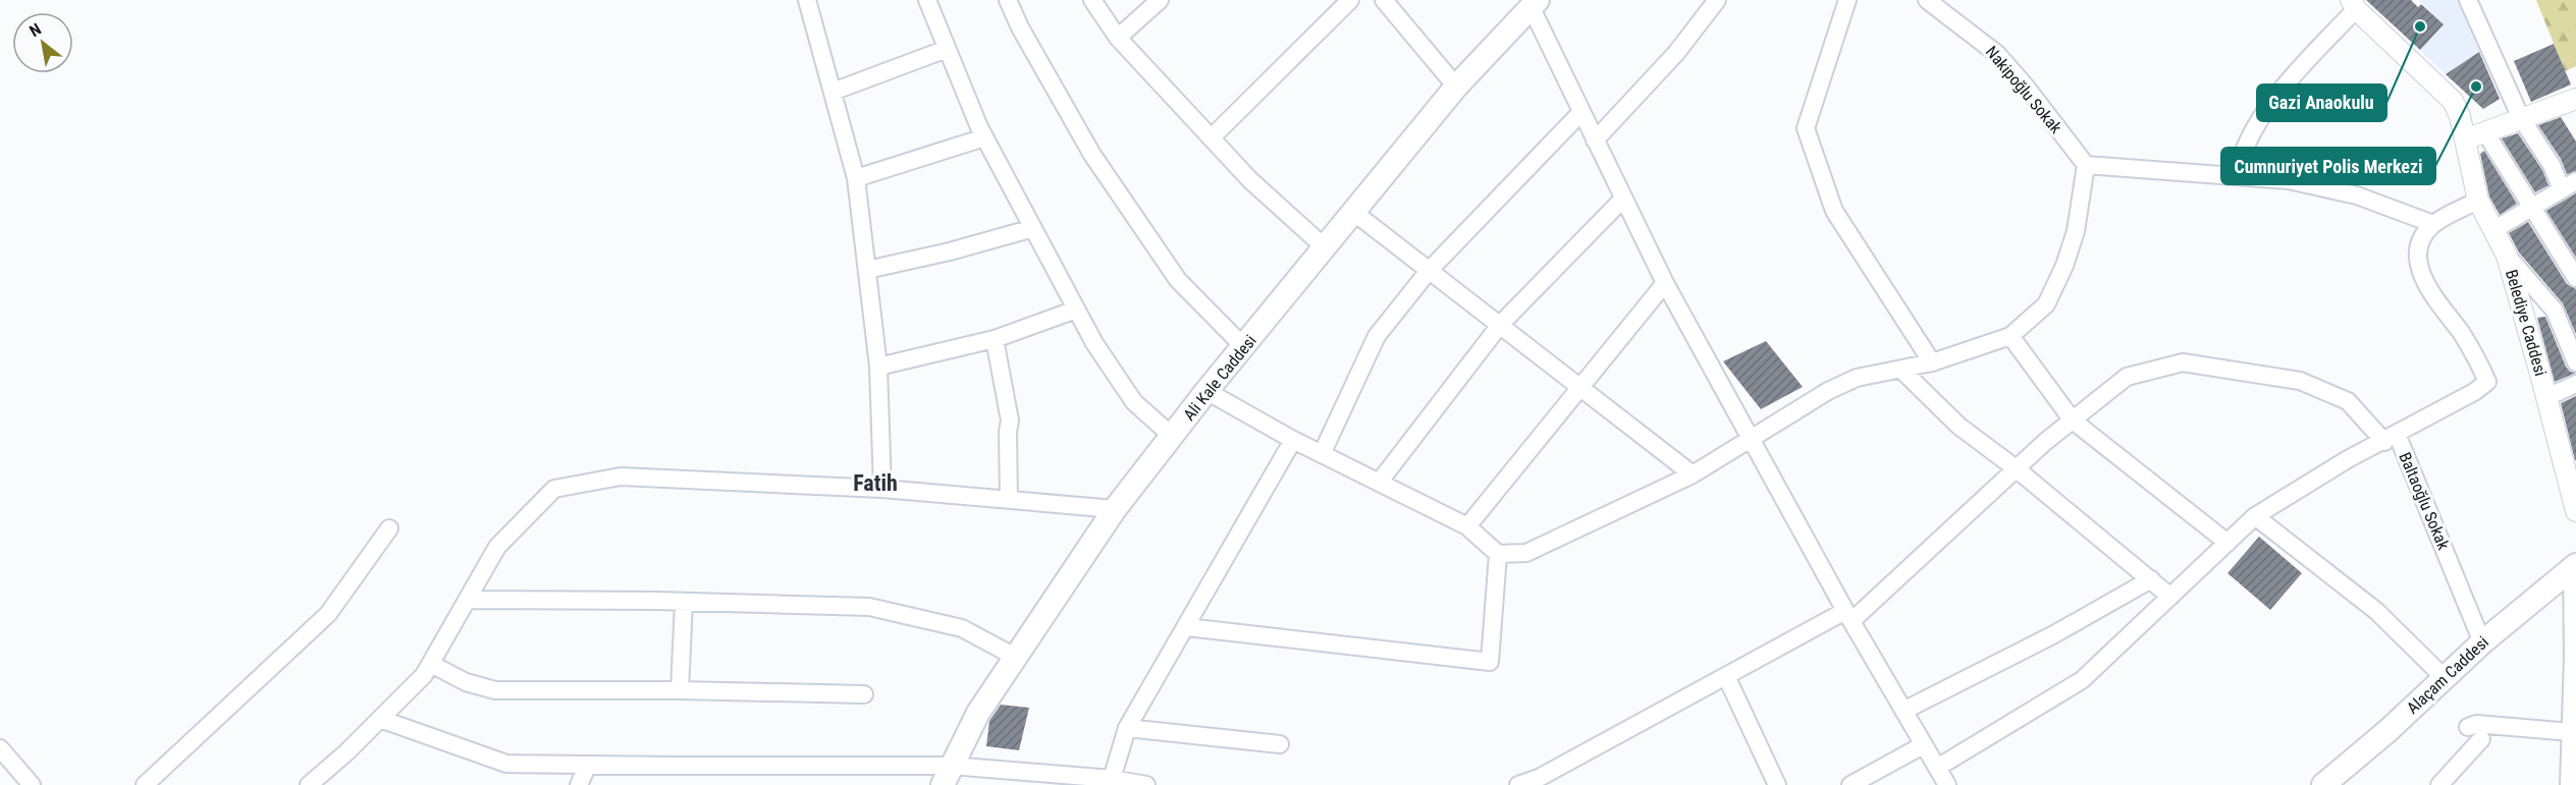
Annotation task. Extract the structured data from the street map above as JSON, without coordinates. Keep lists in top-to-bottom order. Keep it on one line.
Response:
{"streets":{"main road":["Ali Kale Caddesi","Alaçam Caddesi"],"street":["Nakipoğlu Sokak","Belediye Caddesi","Baltaoğlu Sokak"]},"crossings":[["Baltaoğlu Sokak","Alaçam Caddesi"]],"districts":["Fatih"],"places":["Gazi Anaokulu","Cumnuriyet Polis Merkezi"],"north":"top left"}
